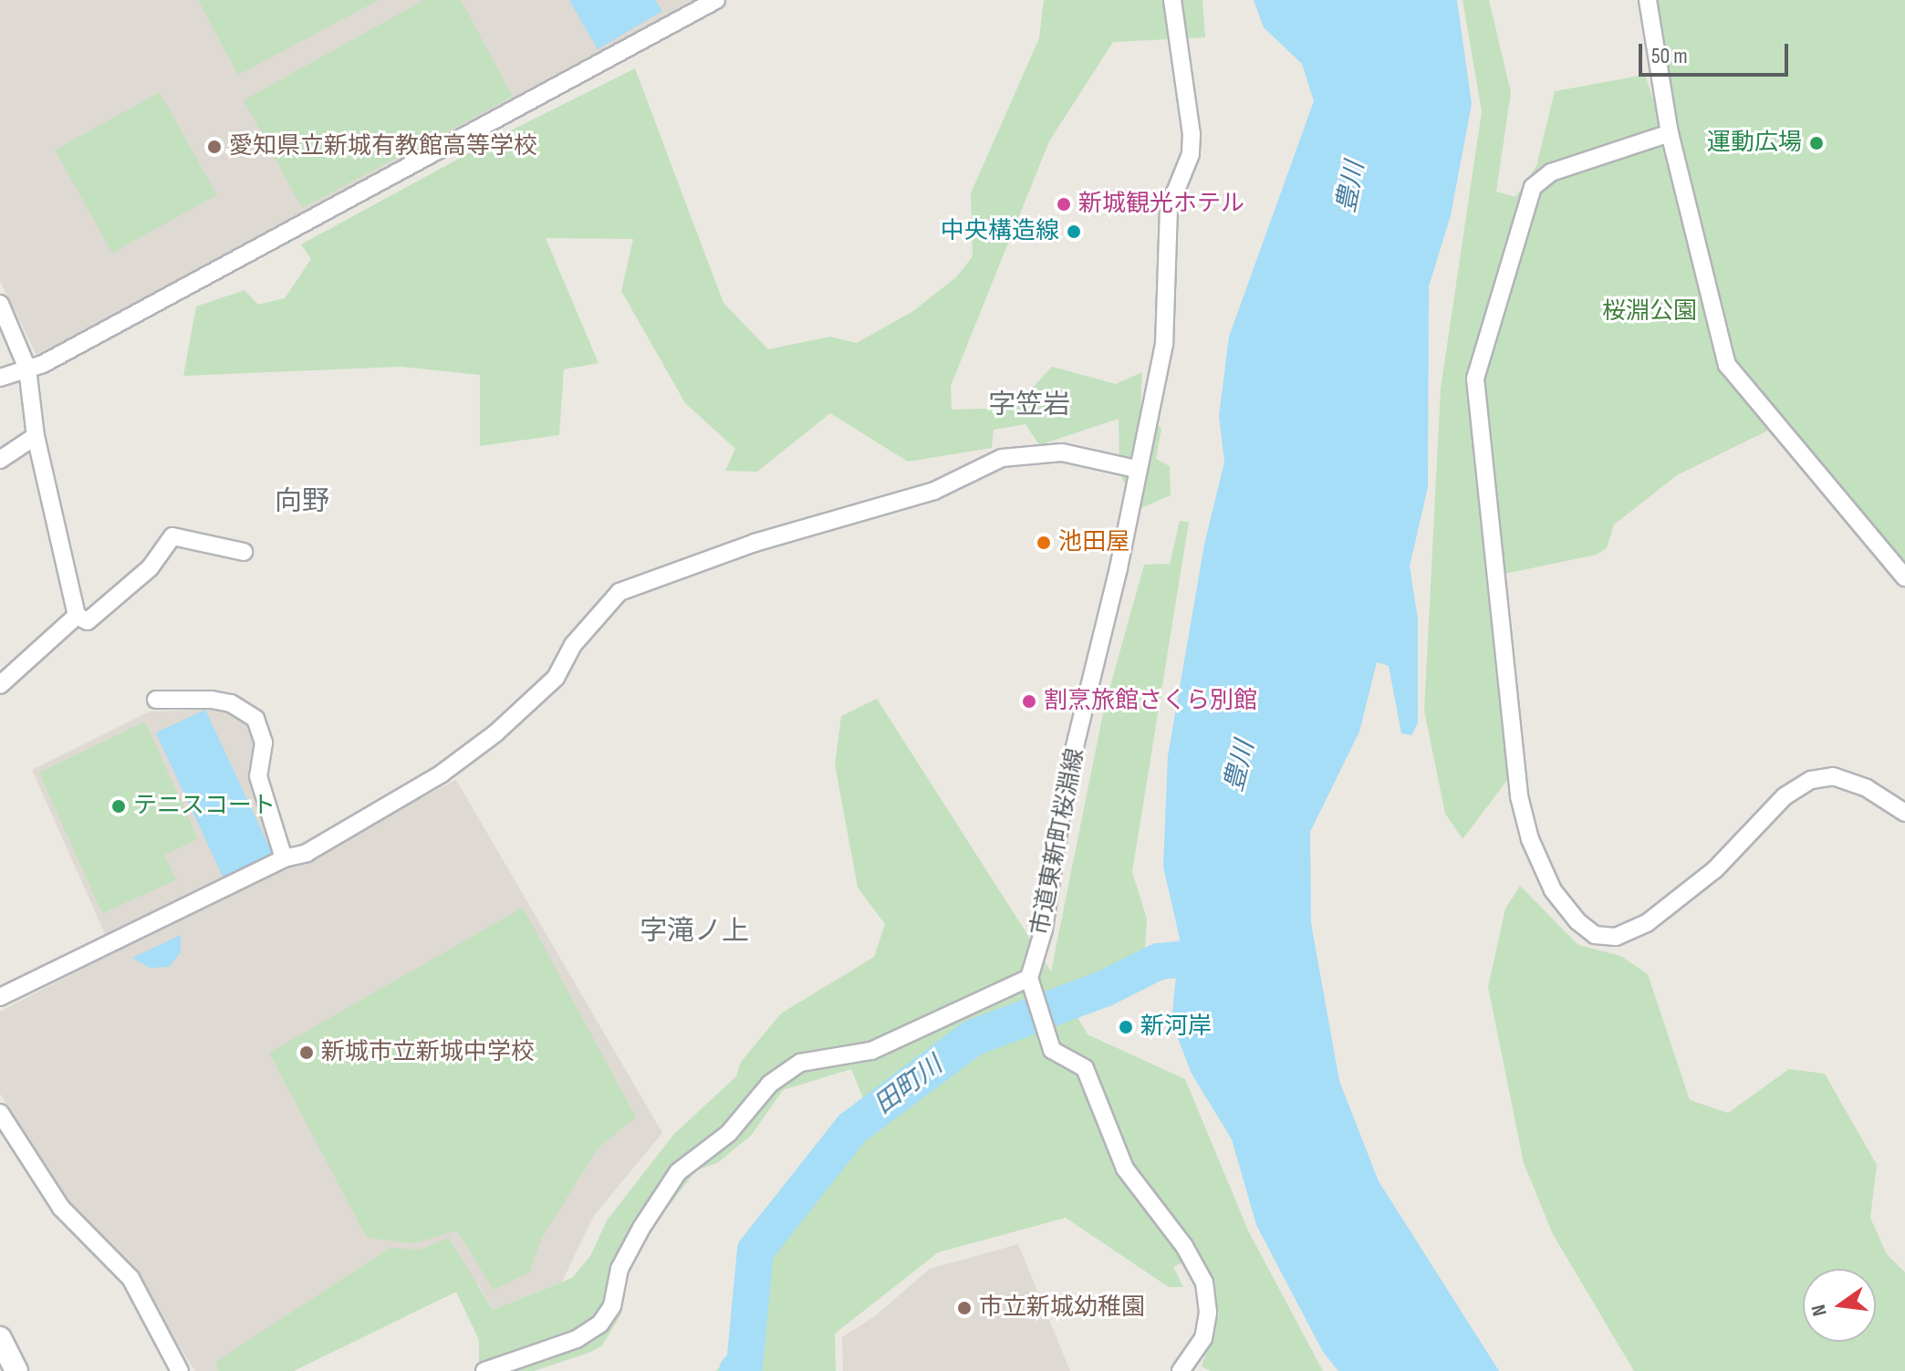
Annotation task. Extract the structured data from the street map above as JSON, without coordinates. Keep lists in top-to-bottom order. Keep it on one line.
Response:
{"streets":{"street":["市道東新町桜淵線"]},"districts":["字笠岩","向野","字滝ノ上"],"water":["豊川","田町川"],"parks":["桜淵公園"],"places":["運動広場","愛知県立新城有教館高等学校","新城観光ホテル","中央構造線","池田屋","割烹旅館さくら別館","テニスコート","新河岸","新城市立新城中学校","市立新城幼稚園"],"scale_bar":"50 m","north":"left"}
